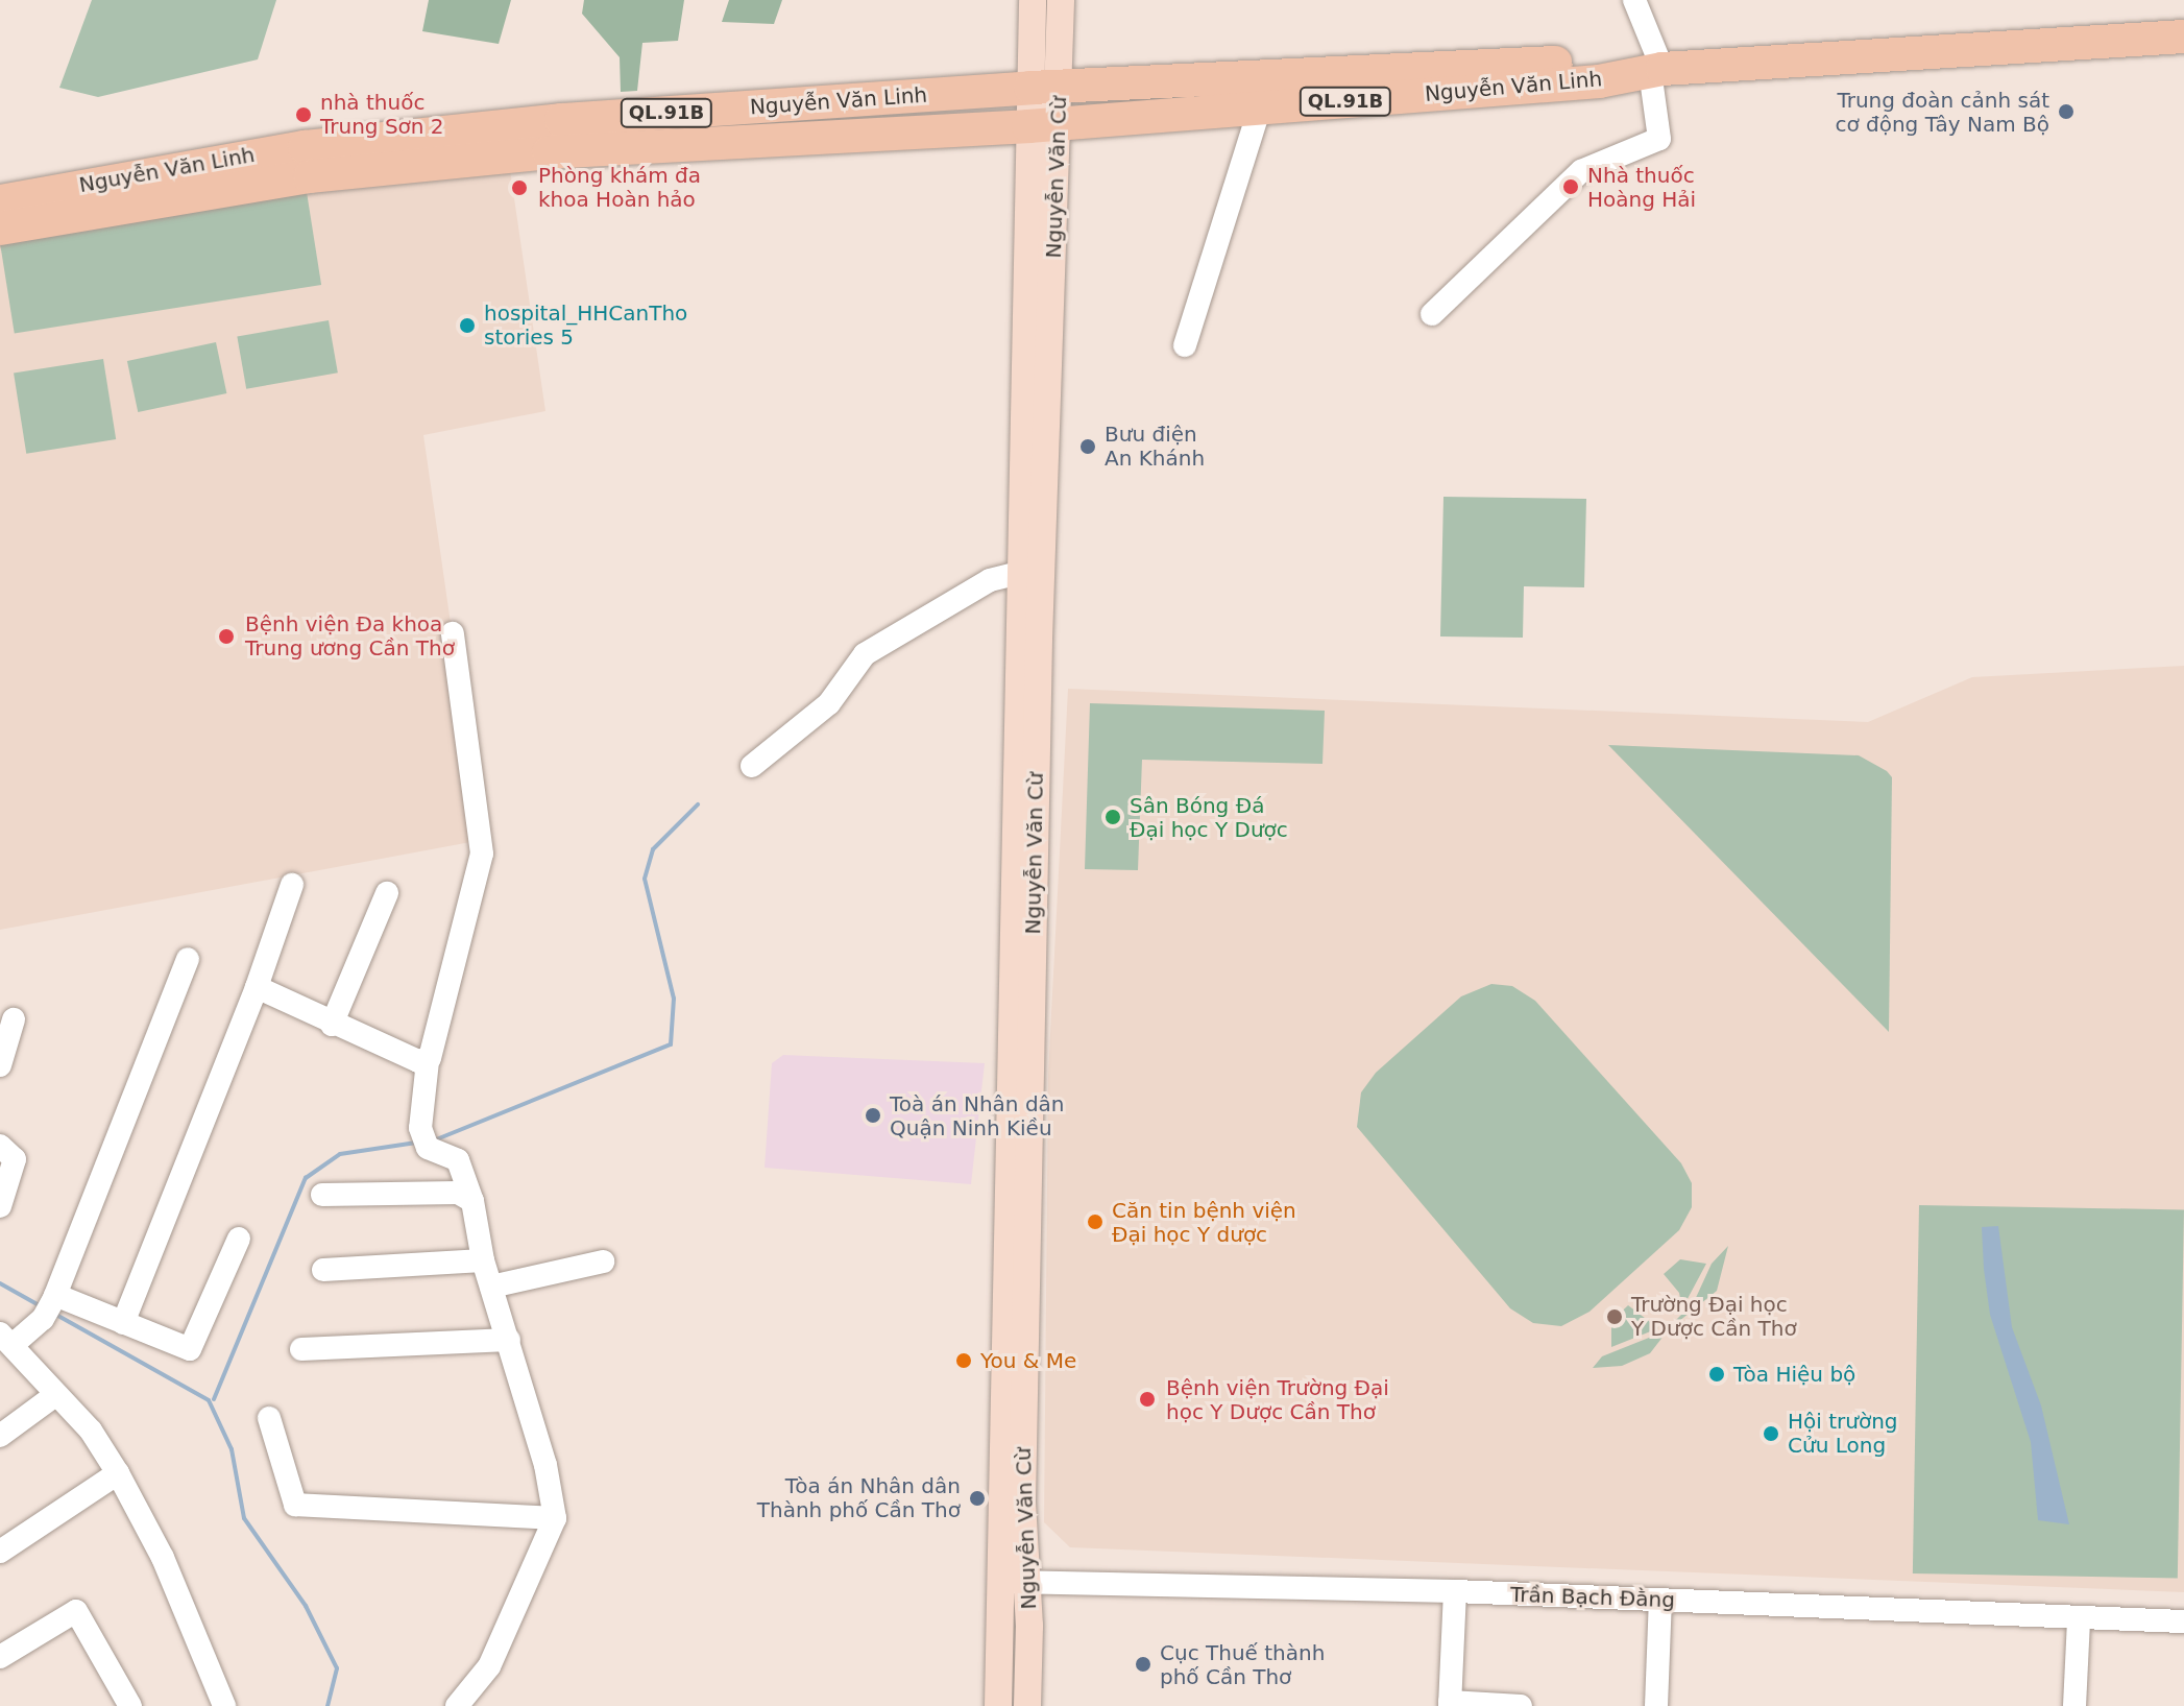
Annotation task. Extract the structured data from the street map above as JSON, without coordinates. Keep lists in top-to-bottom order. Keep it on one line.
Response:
{"streets":{"highway":["Nguyễn Văn Linh","QL.91B"],"main road":["Nguyễn Văn Cừ"],"street":["Trần Bạch Đằng"]},"crossings":[["Nguyễn Văn Linh","Nguyễn Văn Cừ"],["Nguyễn Văn Cừ","Trần Bạch Đằng"]],"places":["Trung đoàn cảnh sát cơ động Tây Nam Bộ","nhà thuốc Trung Sơn 2","Nhà thuốc Hoàng Hải","Phòng khám đa khoa Hoàn hảo","hospital_HHCanTho stories 5","Bưu điện An Khánh","Bệnh viện Đa khoa Trung ương Cần Thơ","Sân Bóng Đá Đại học Y Dược","Toà án Nhân dân Quận Ninh Kiều","Căn tin bệnh viện Đại học Y dược","Trường Đại học Y Dược Cần Thơ","You & Me","Tòa Hiệu bộ","Bệnh viện Trường Đại học Y Dược Cần Thơ","Hội trường Cửu Long","Tòa án Nhân dân Thành phố Cần Thơ","Cục Thuế thành phố Cần Thơ"]}
